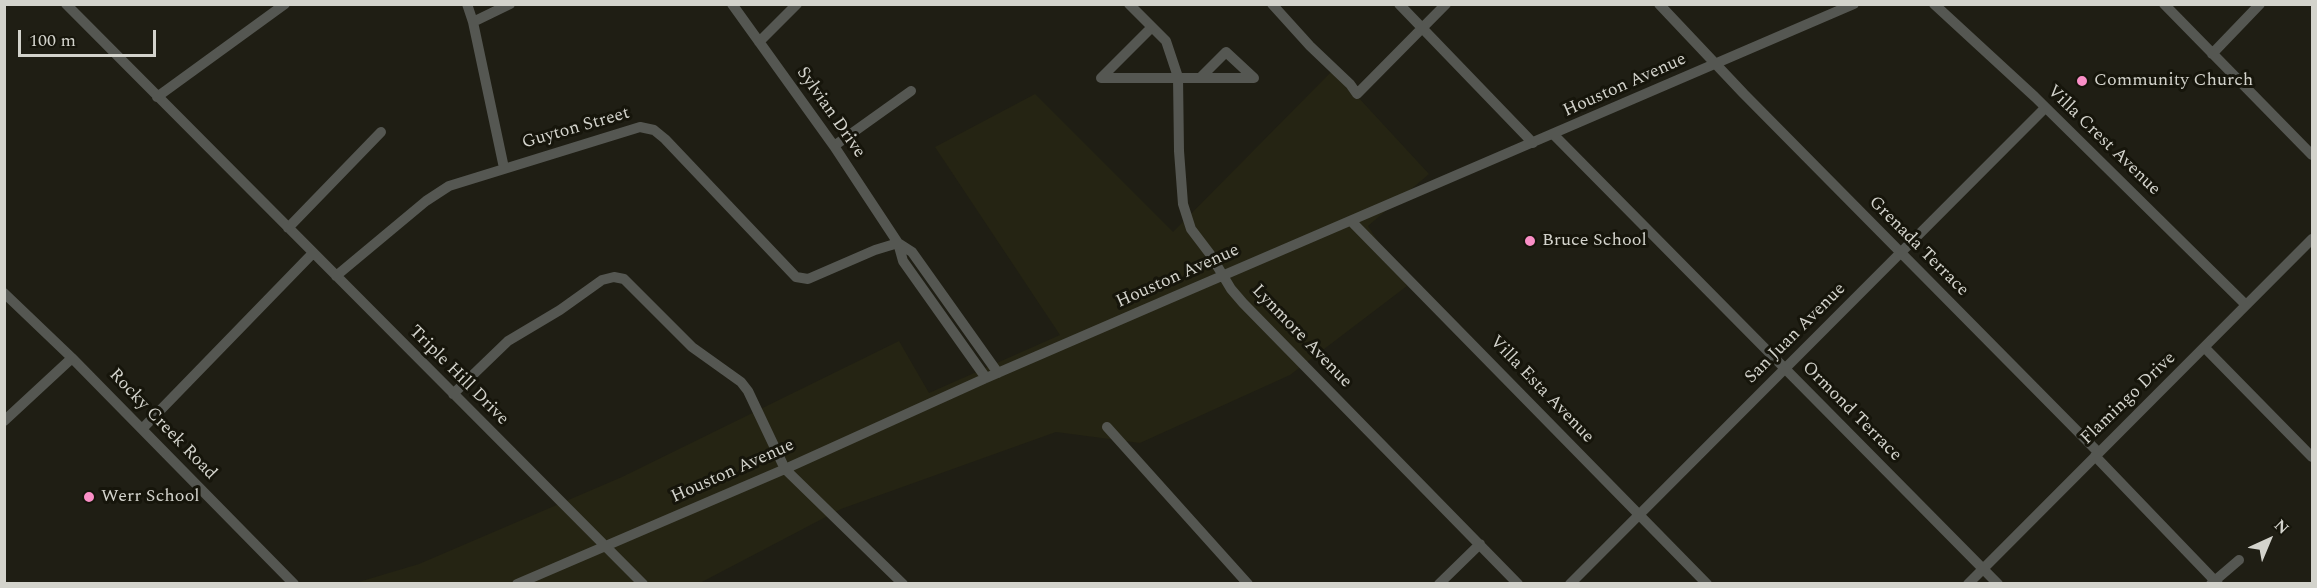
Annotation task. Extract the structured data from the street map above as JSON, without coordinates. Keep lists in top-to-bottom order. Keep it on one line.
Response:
{"streets":{"street":["Houston Avenue","Sylvian Drive","Guyton Street","Villa Crest Avenue","Grenada Terrace","San Juan Avenue","Lynmore Avenue","Triple Hill Drive","Villa Esta Avenue","Flamingo Drive","Ormond Terrace","Rocky Creek Road"]},"crossings":[["Houston Avenue","Sylvian Drive"],["Houston Avenue","Grenada Terrace"],["Houston Avenue","Lynmore Avenue"],["Houston Avenue","Triple Hill Drive"],["Houston Avenue","Villa Esta Avenue"],["Houston Avenue","Ormond Terrace"],["Sylvian Drive","Guyton Street"],["Guyton Street","Triple Hill Drive"],["Villa Crest Avenue","San Juan Avenue"],["Villa Crest Avenue","Flamingo Drive"],["Grenada Terrace","San Juan Avenue"],["Grenada Terrace","Flamingo Drive"],["San Juan Avenue","Villa Esta Avenue"],["San Juan Avenue","Ormond Terrace"],["Flamingo Drive","Ormond Terrace"]],"places":["Community Church","Bruce School","Werr School"],"scale_bar":"100 m","north":"top right"}
